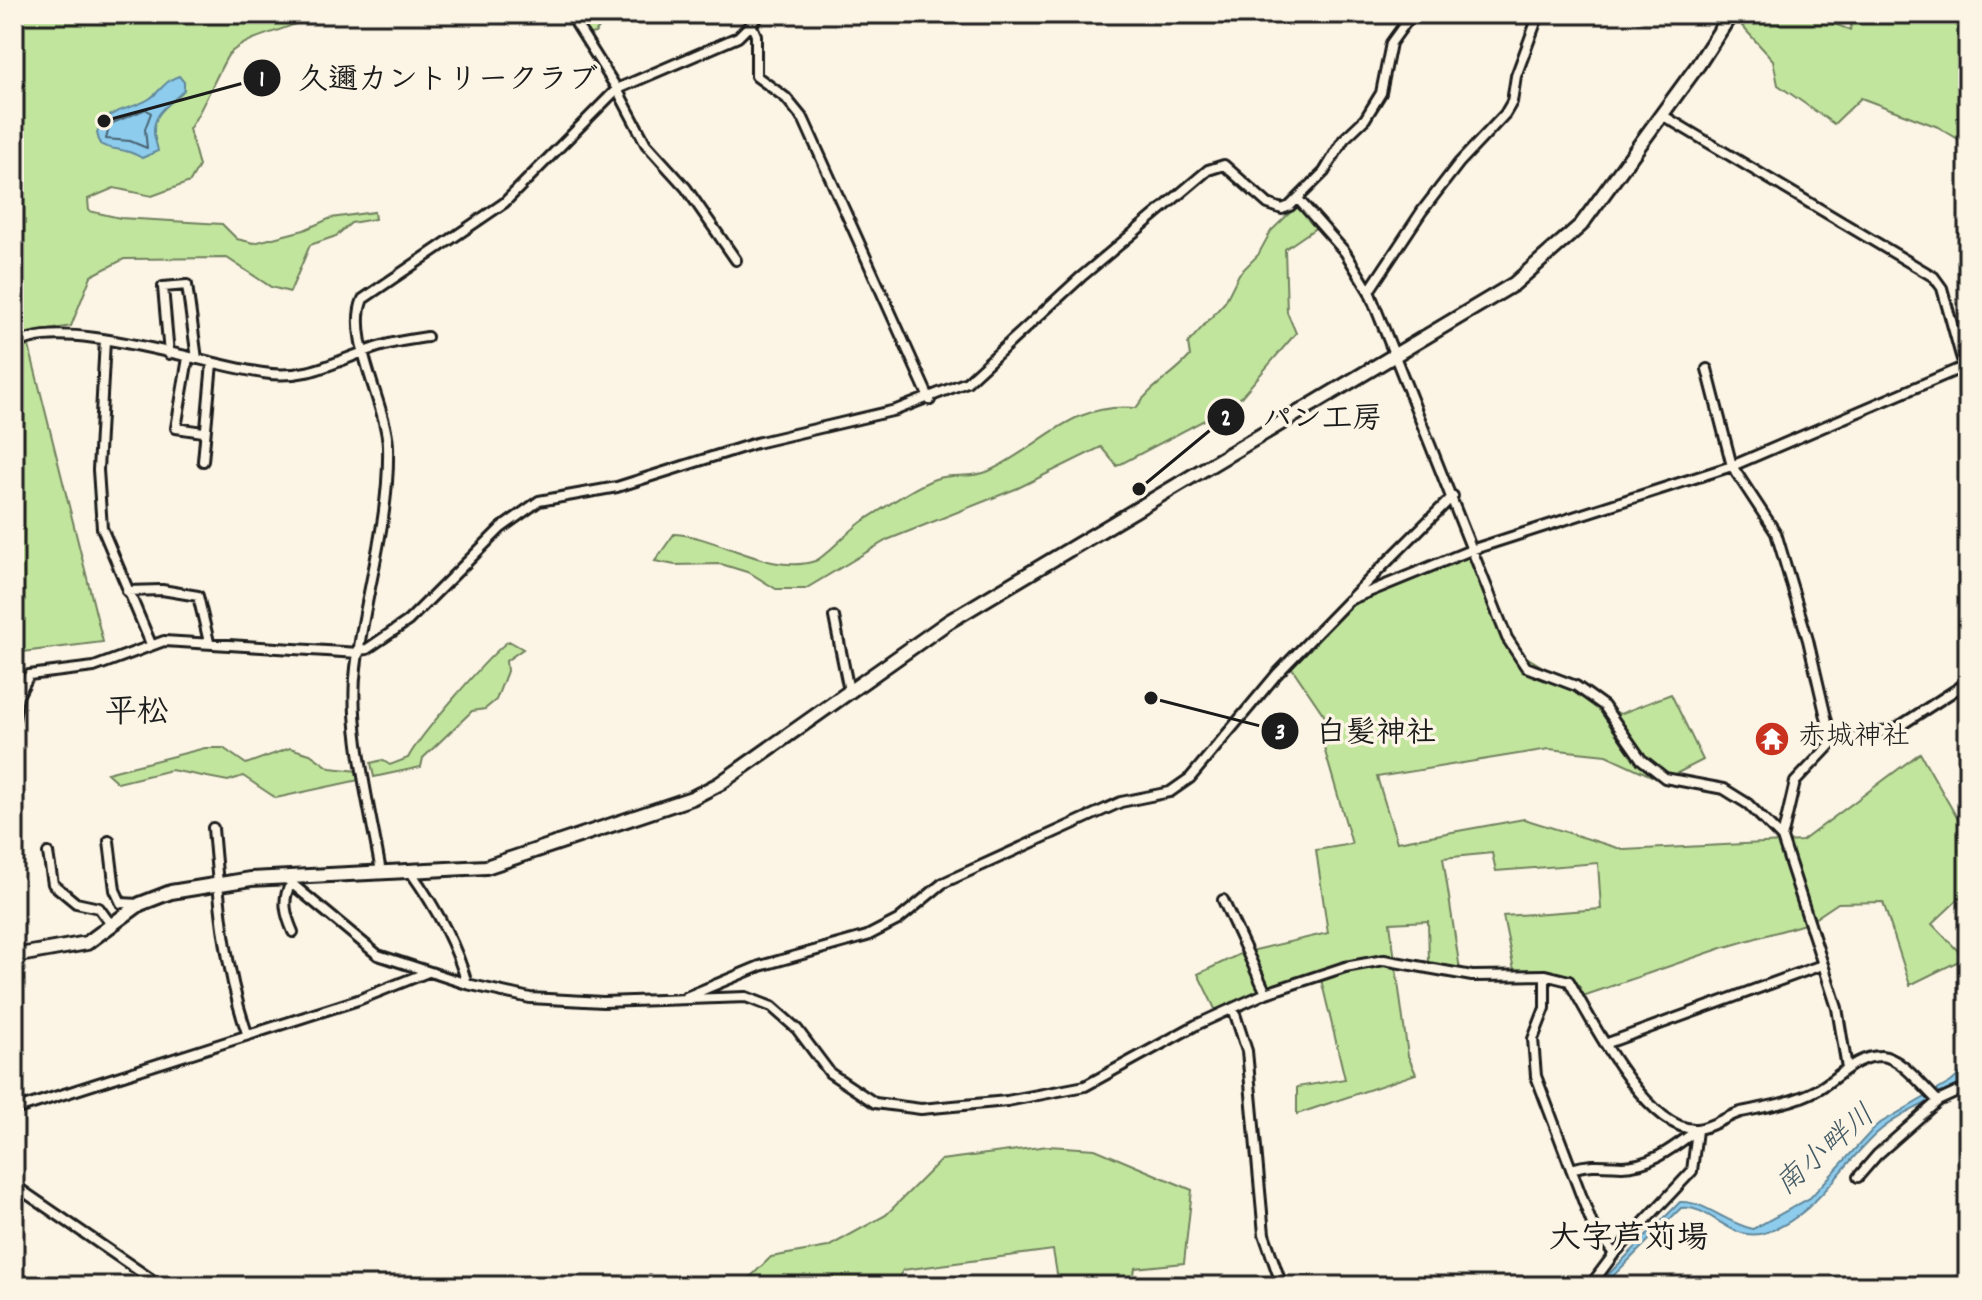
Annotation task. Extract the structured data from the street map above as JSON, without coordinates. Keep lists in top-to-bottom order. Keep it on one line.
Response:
{"districts":["平松","大字芦苅場"],"water":["南小畔川"],"places":{"other":["久邇カントリークラブ","パン工房","白髪神社"],"temple":["赤城神社"]}}
